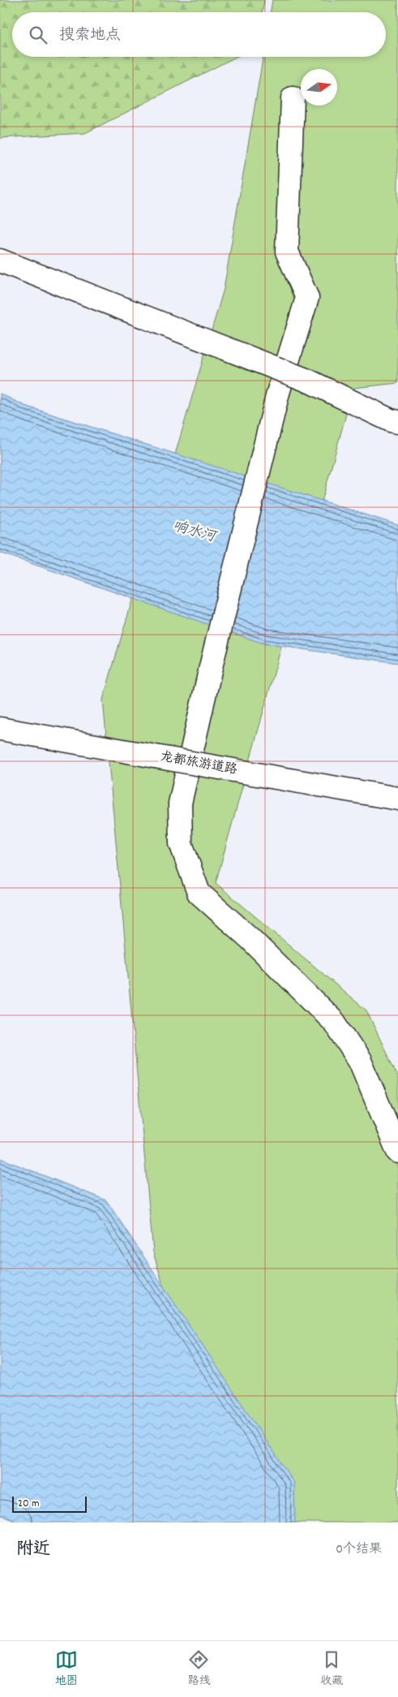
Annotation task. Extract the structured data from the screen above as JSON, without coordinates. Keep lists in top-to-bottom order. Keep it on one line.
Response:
{"streets":{"street":["龙都旅游道路"]},"water":["响水河"],"scale_bar":"20 m","north":"right","page":{"search":"搜索地点","scale":"20 m","heading":["附近","0个结果"],"nav":["地图","路线","收藏"]}}
